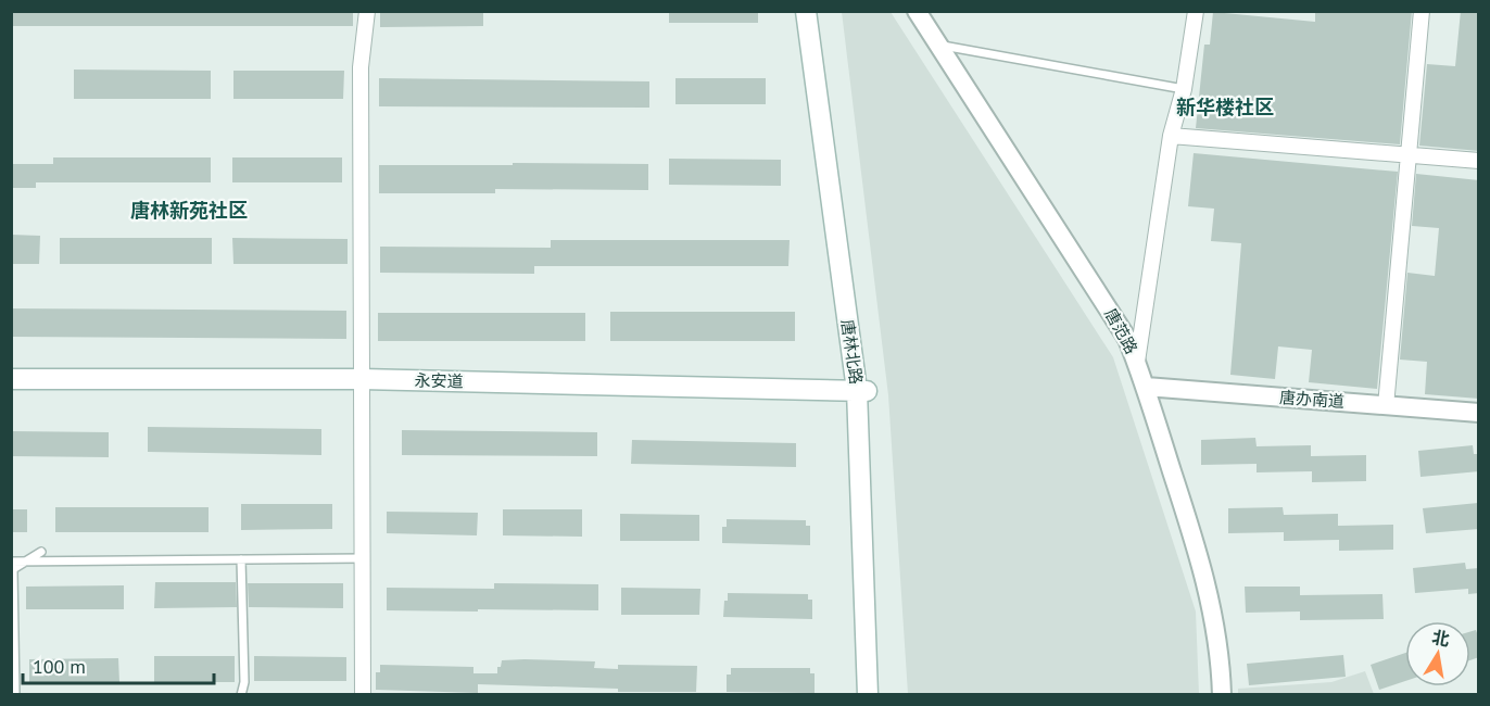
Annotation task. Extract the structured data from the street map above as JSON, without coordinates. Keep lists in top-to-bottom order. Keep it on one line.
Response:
{"streets":{"main road":["唐林北路","永安道"],"street":["唐范路","唐办南道"]},"crossings":[["唐范路","唐办南道"],["唐林北路","永安道"]],"districts":["新华楼社区","唐林新苑社区"],"scale_bar":"100 m","north":"top"}
